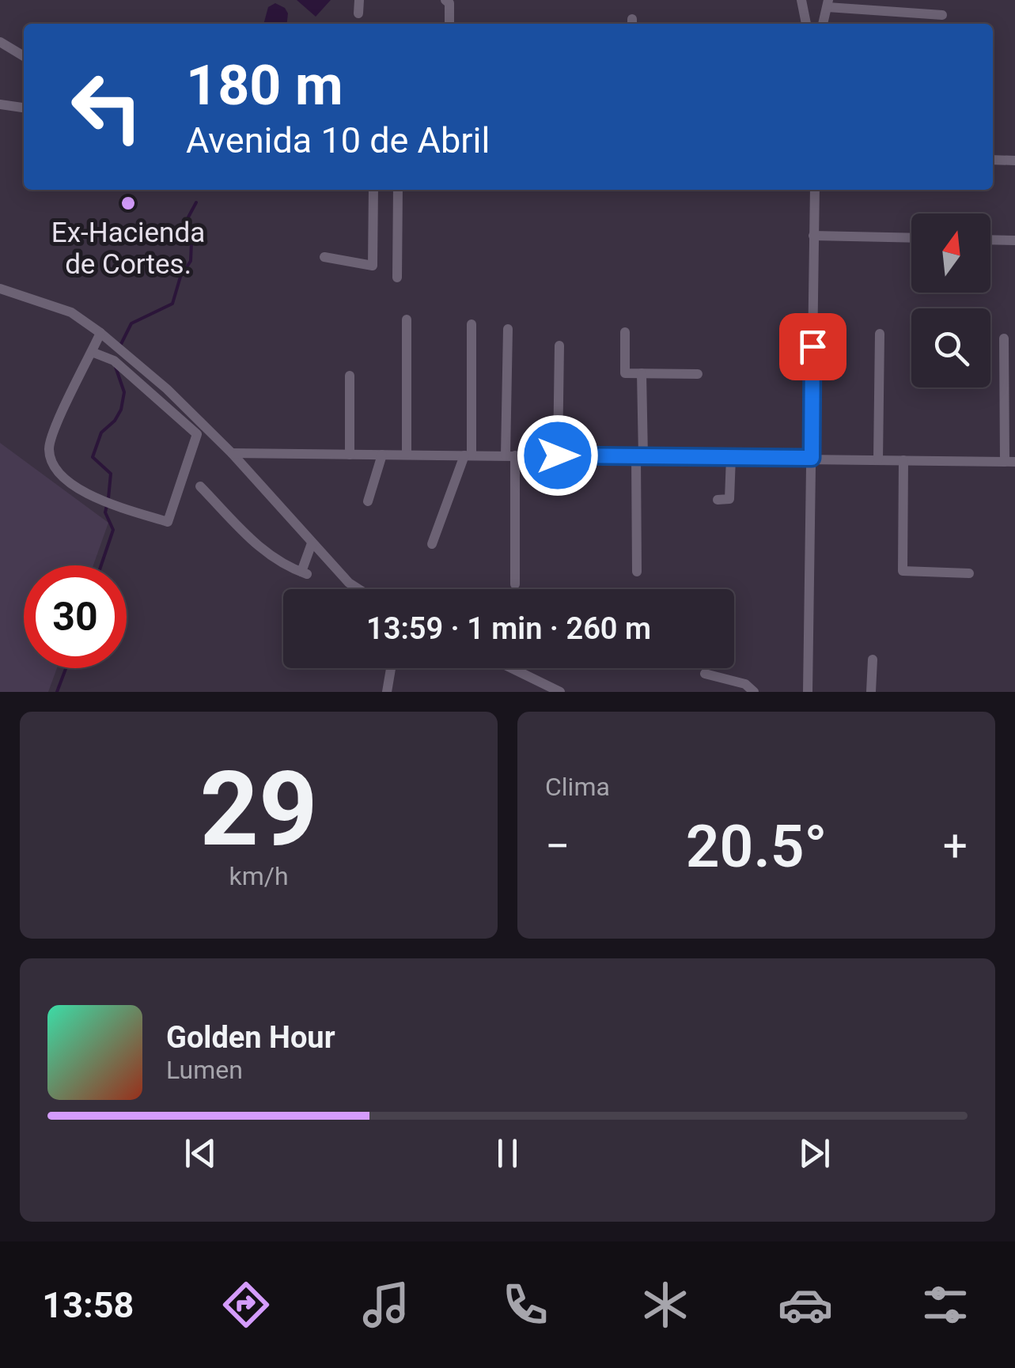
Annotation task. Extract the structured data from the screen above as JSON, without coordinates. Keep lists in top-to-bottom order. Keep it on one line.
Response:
{"places":["Ex-Hacienda de Cortes."],"north":"top","page":{"turn":["180 m","Avenida 10 de Abril"],"limit":"30","trip":"13:59 · 1 min · 260 m","tile":[["29","km/h"],"Clima"],"heat":["−","20.5°","+"],"song":["Golden Hour","Lumen"],"tabs":"13:58"}}
